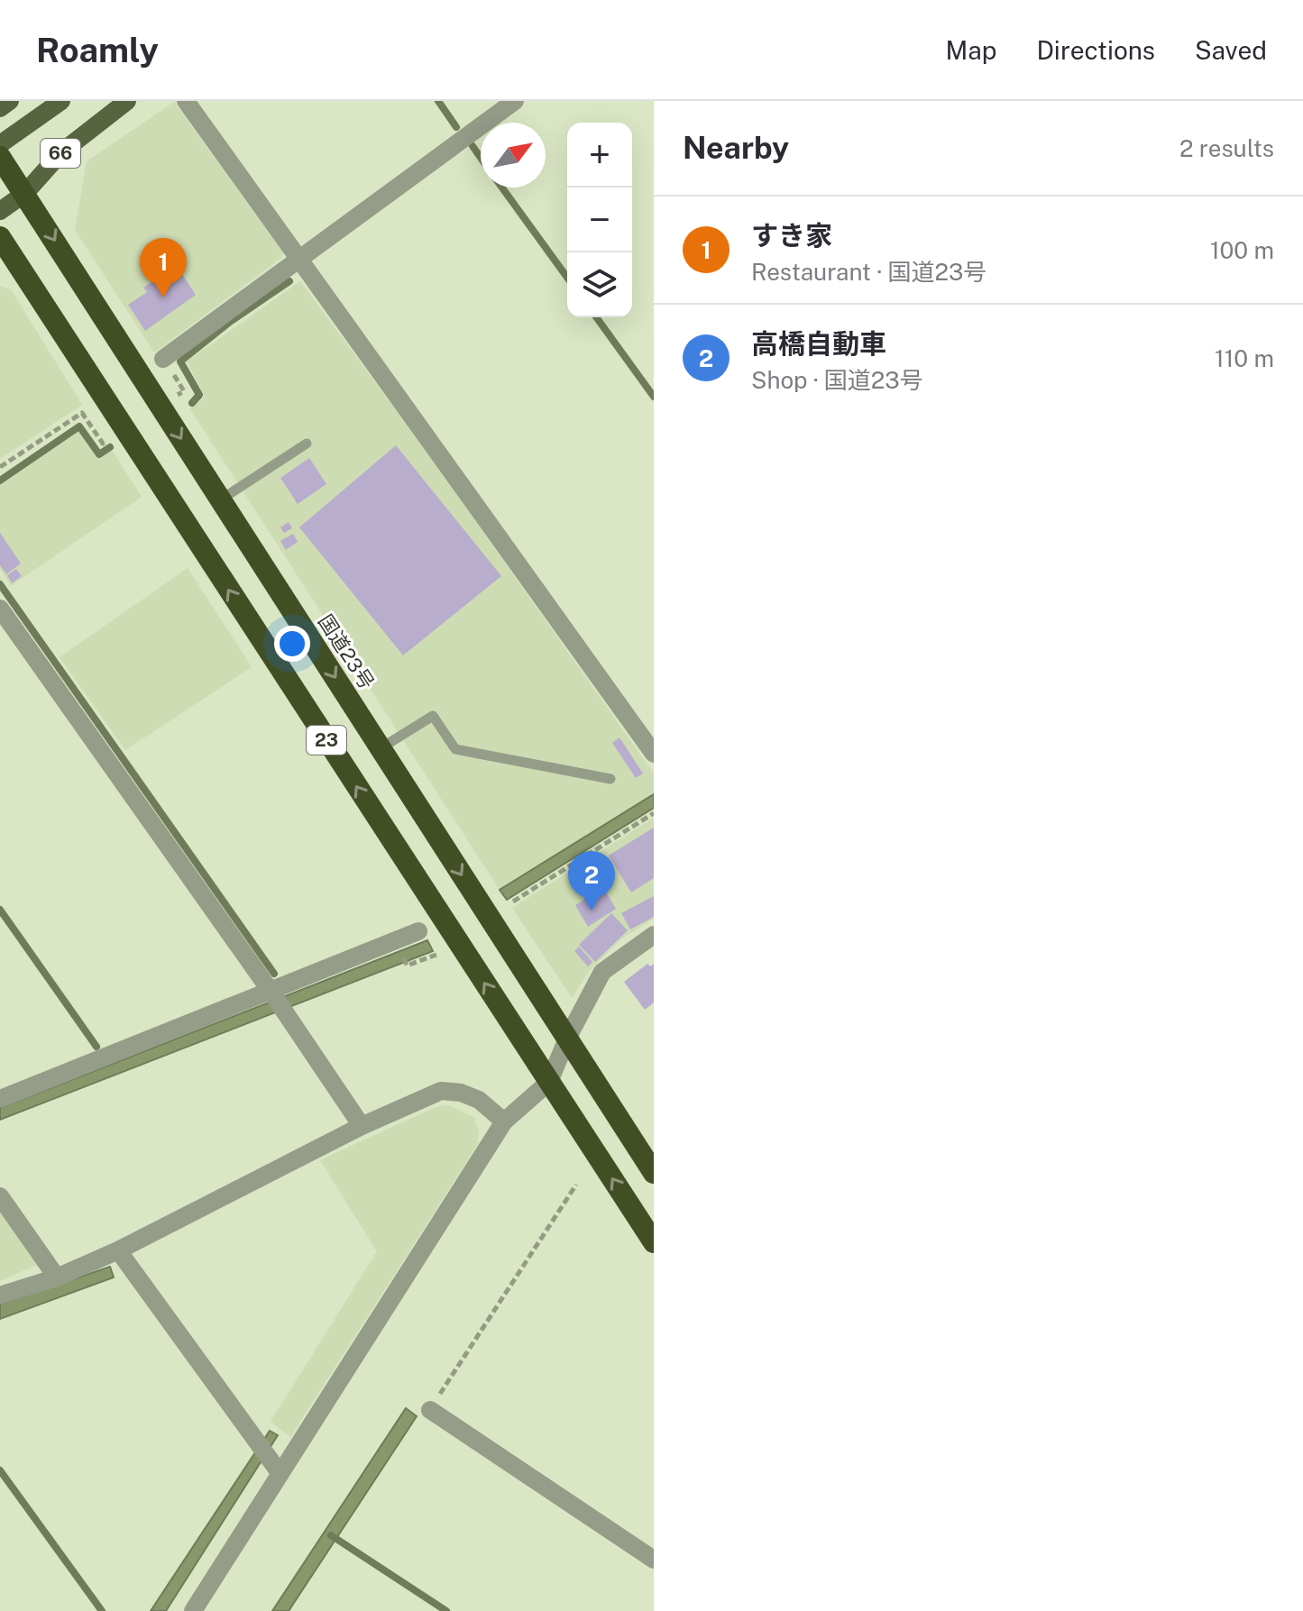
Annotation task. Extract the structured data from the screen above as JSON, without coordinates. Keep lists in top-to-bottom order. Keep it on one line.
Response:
{"streets":{"highway":["国道23号","23"],"main road":["66"]},"crossings":[["66","国道23号"]],"north":"top right","page":{"header":"Roamly","nav":["Map","Directions","Saved"],"heading":["Nearby","2 results"],"map_buttons":["+","−"],"list":[{"mark":"1","name":"すき家","note":"Restaurant · 国道23号","value":"100 m"},{"mark":"2","name":"高橋自動車","note":"Shop · 国道23号","value":"110 m"}],"pins":["1","2"]}}
